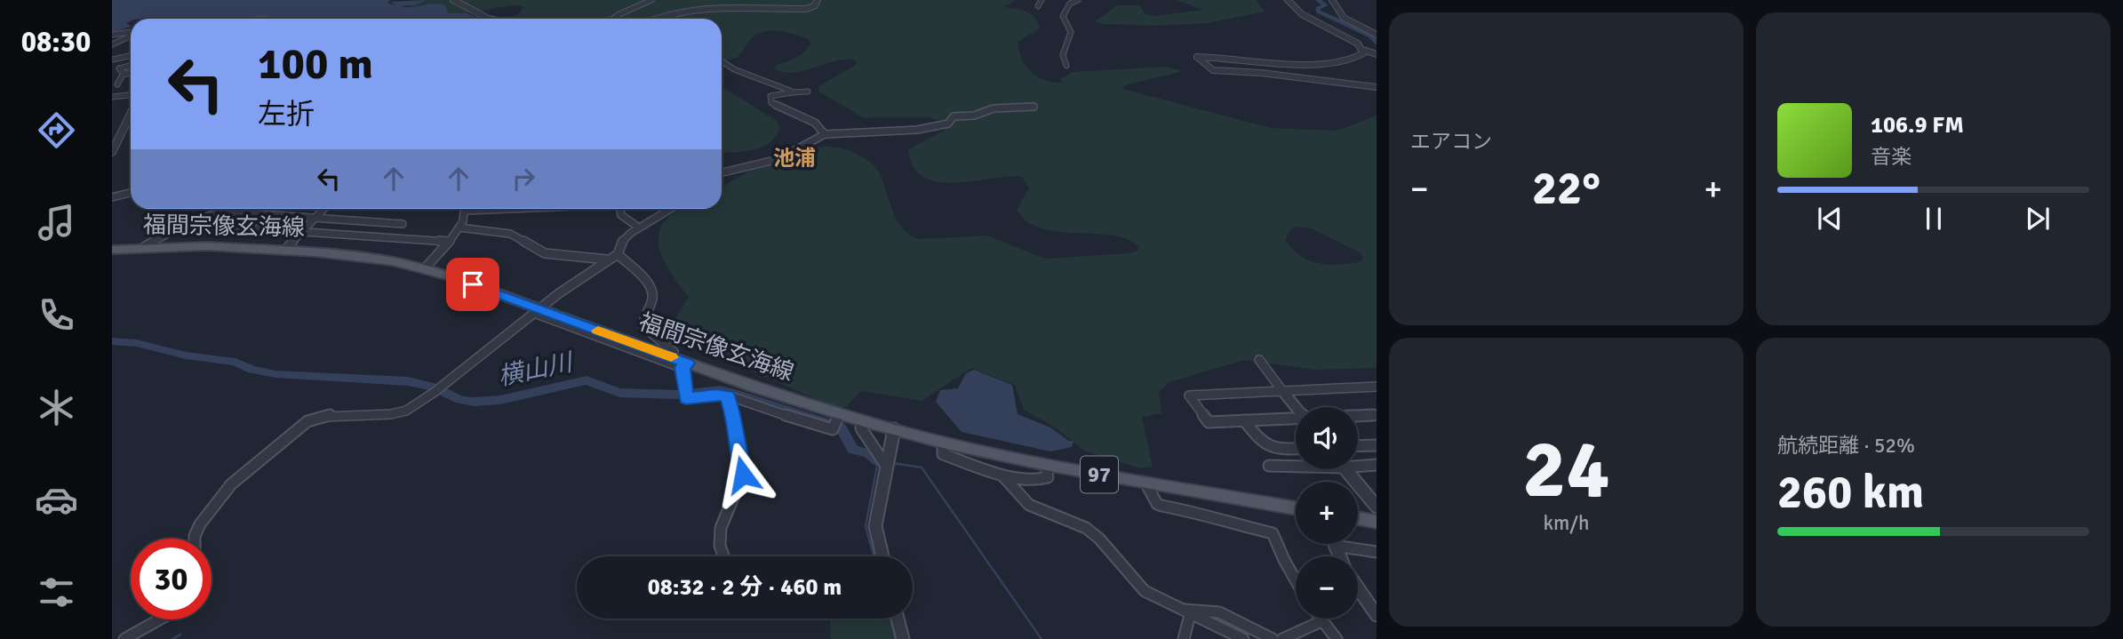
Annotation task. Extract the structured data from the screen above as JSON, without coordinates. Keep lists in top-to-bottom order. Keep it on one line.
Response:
{"streets":{"main road":["福間宗像玄海線","97"]},"districts":["池浦"],"water":["横山川"],"page":{"tabs":"08:30","tile":["エアコン",["24","km/h"],["航続距離 · 52%","260 km"]],"turn":["100 m","左折"],"song":["106.9 FM","音楽"],"heat":["−","22°","+"],"map_buttons":["+","−"],"limit":"30","trip":"08:32 · 2 分 · 460 m"}}
